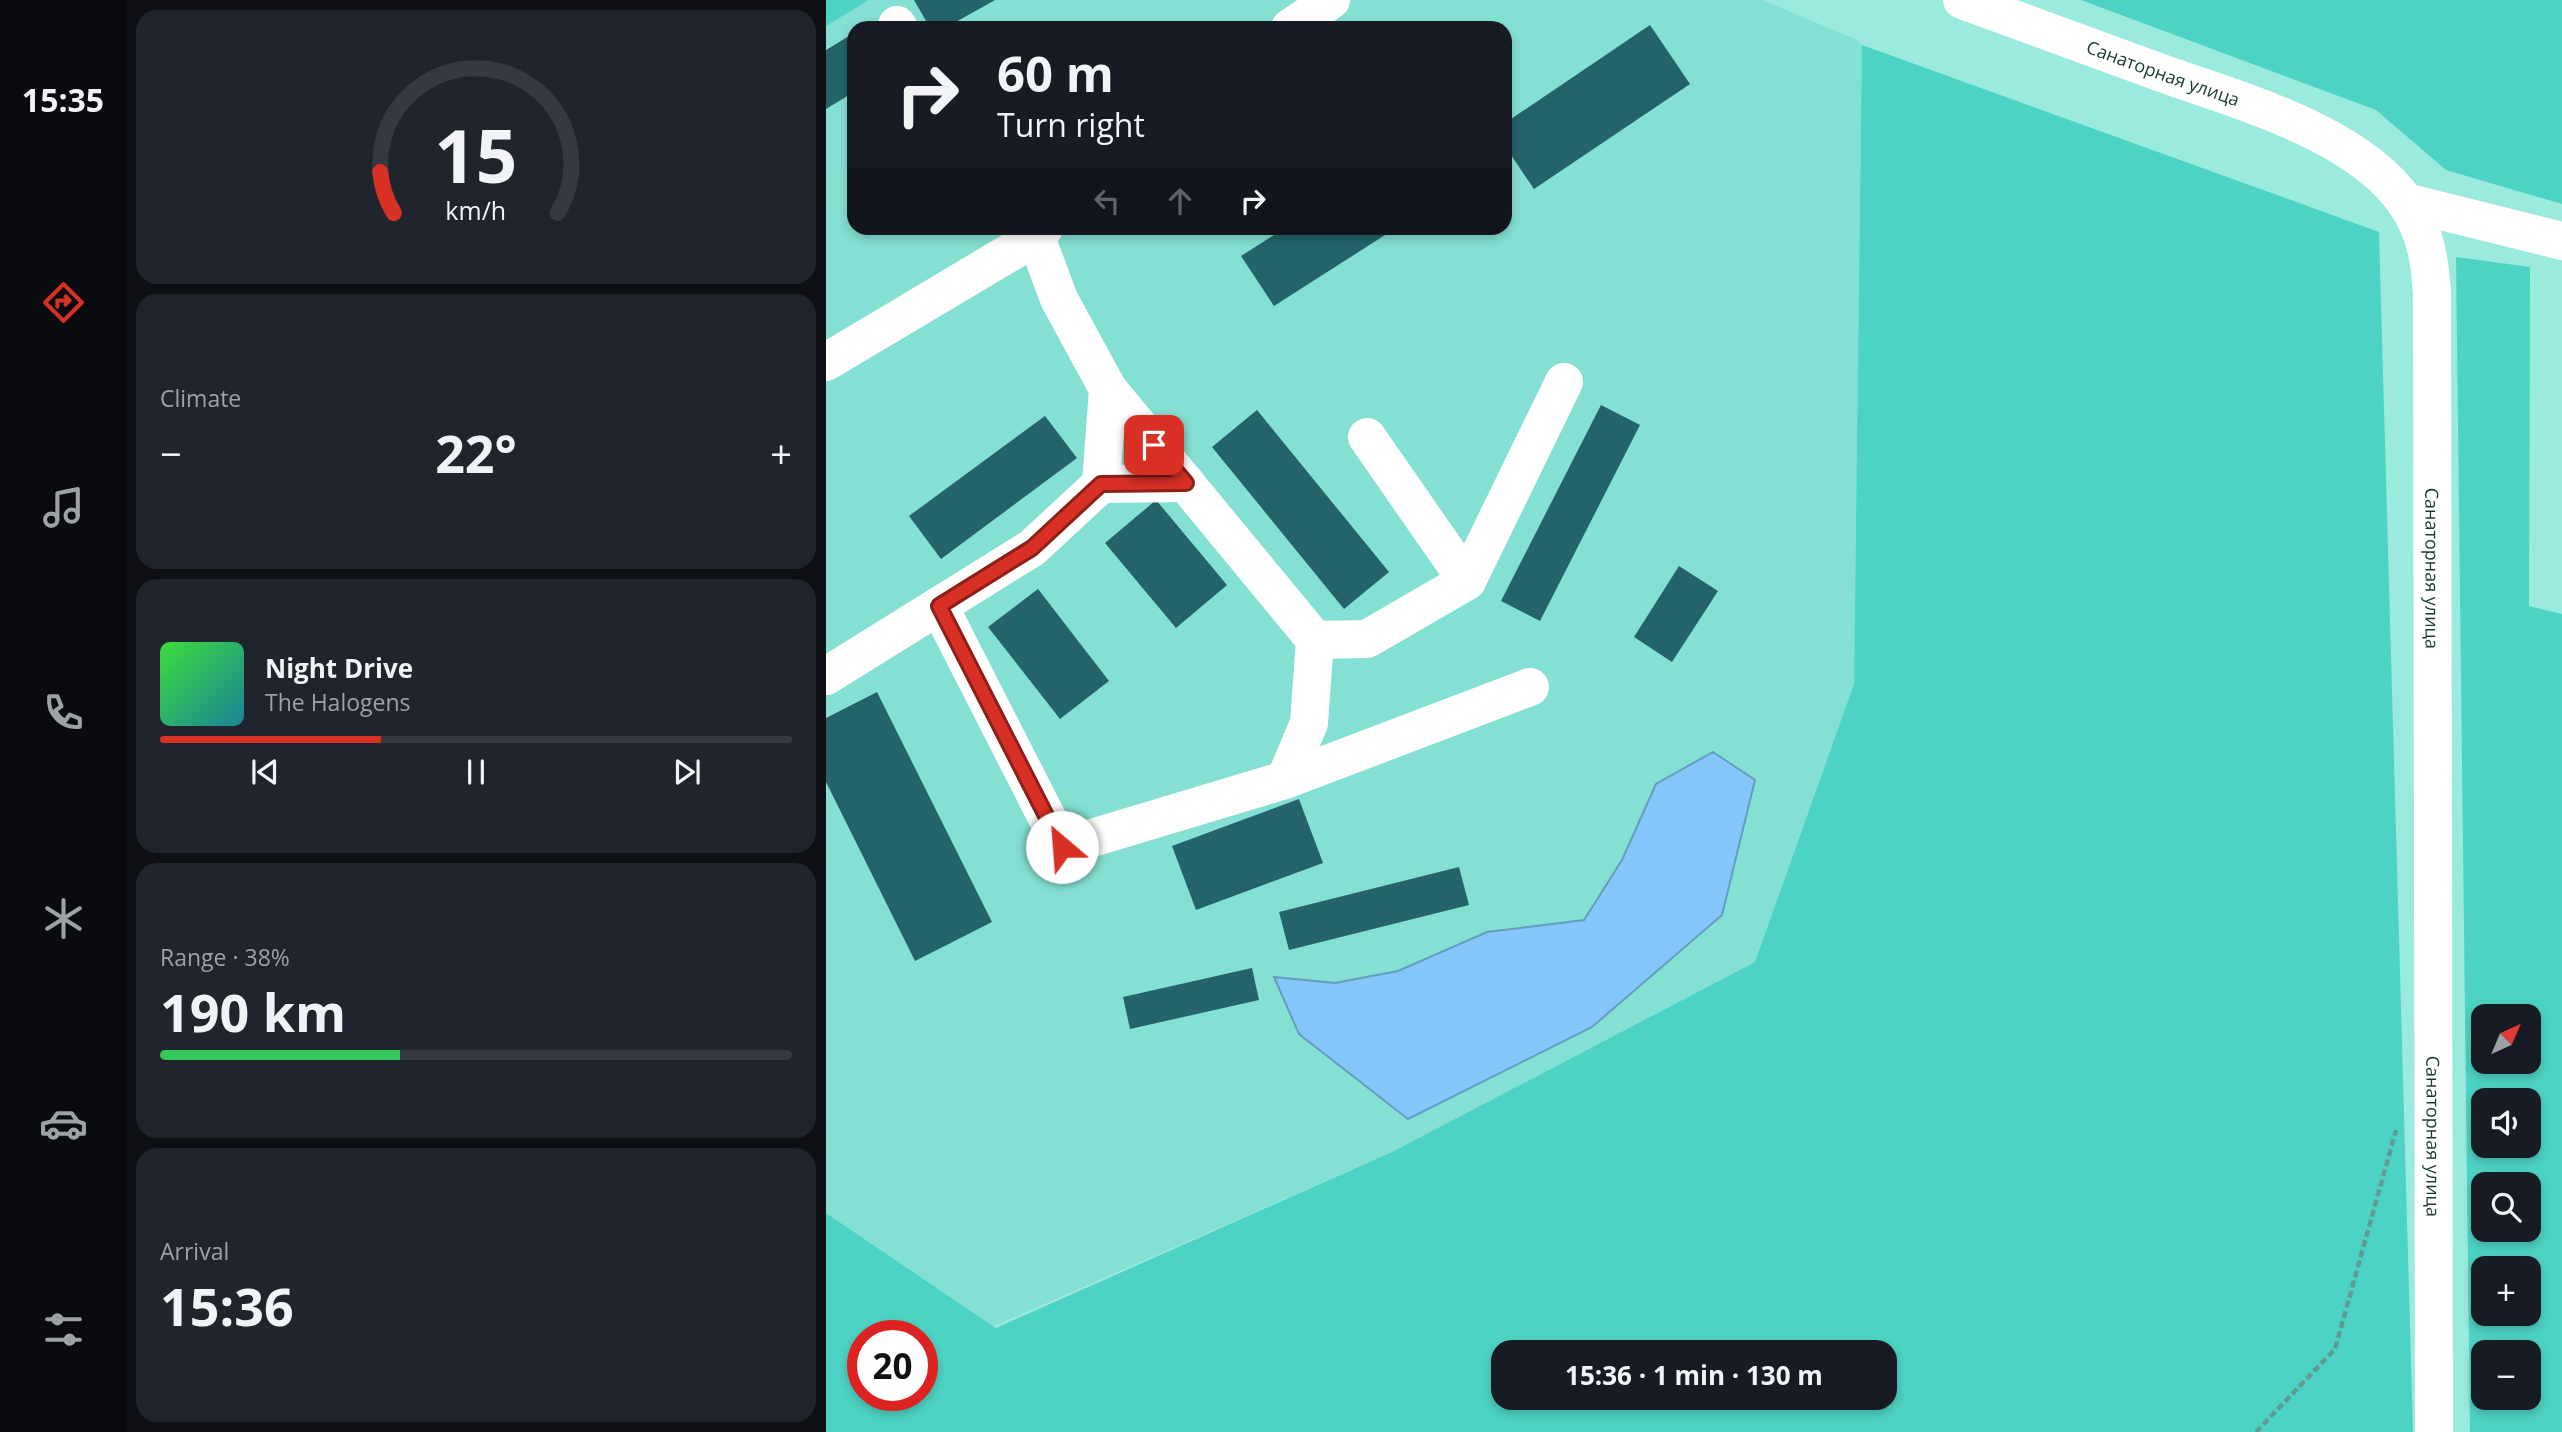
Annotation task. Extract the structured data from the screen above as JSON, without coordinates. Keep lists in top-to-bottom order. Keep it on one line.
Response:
{"streets":{"street":["Санаторная улица"]},"north":"top right","page":{"tabs":"15:35","turn":["60 m","Turn right"],"tile":["Climate",["Range · 38%","190 km"],["Arrival","15:36"]],"heat":["−","22°","+"],"song":["Night Drive","The Halogens"],"map_buttons":["+","−"],"limit":"20","trip":"15:36 · 1 min · 130 m","gauge":["15","km/h"]}}
